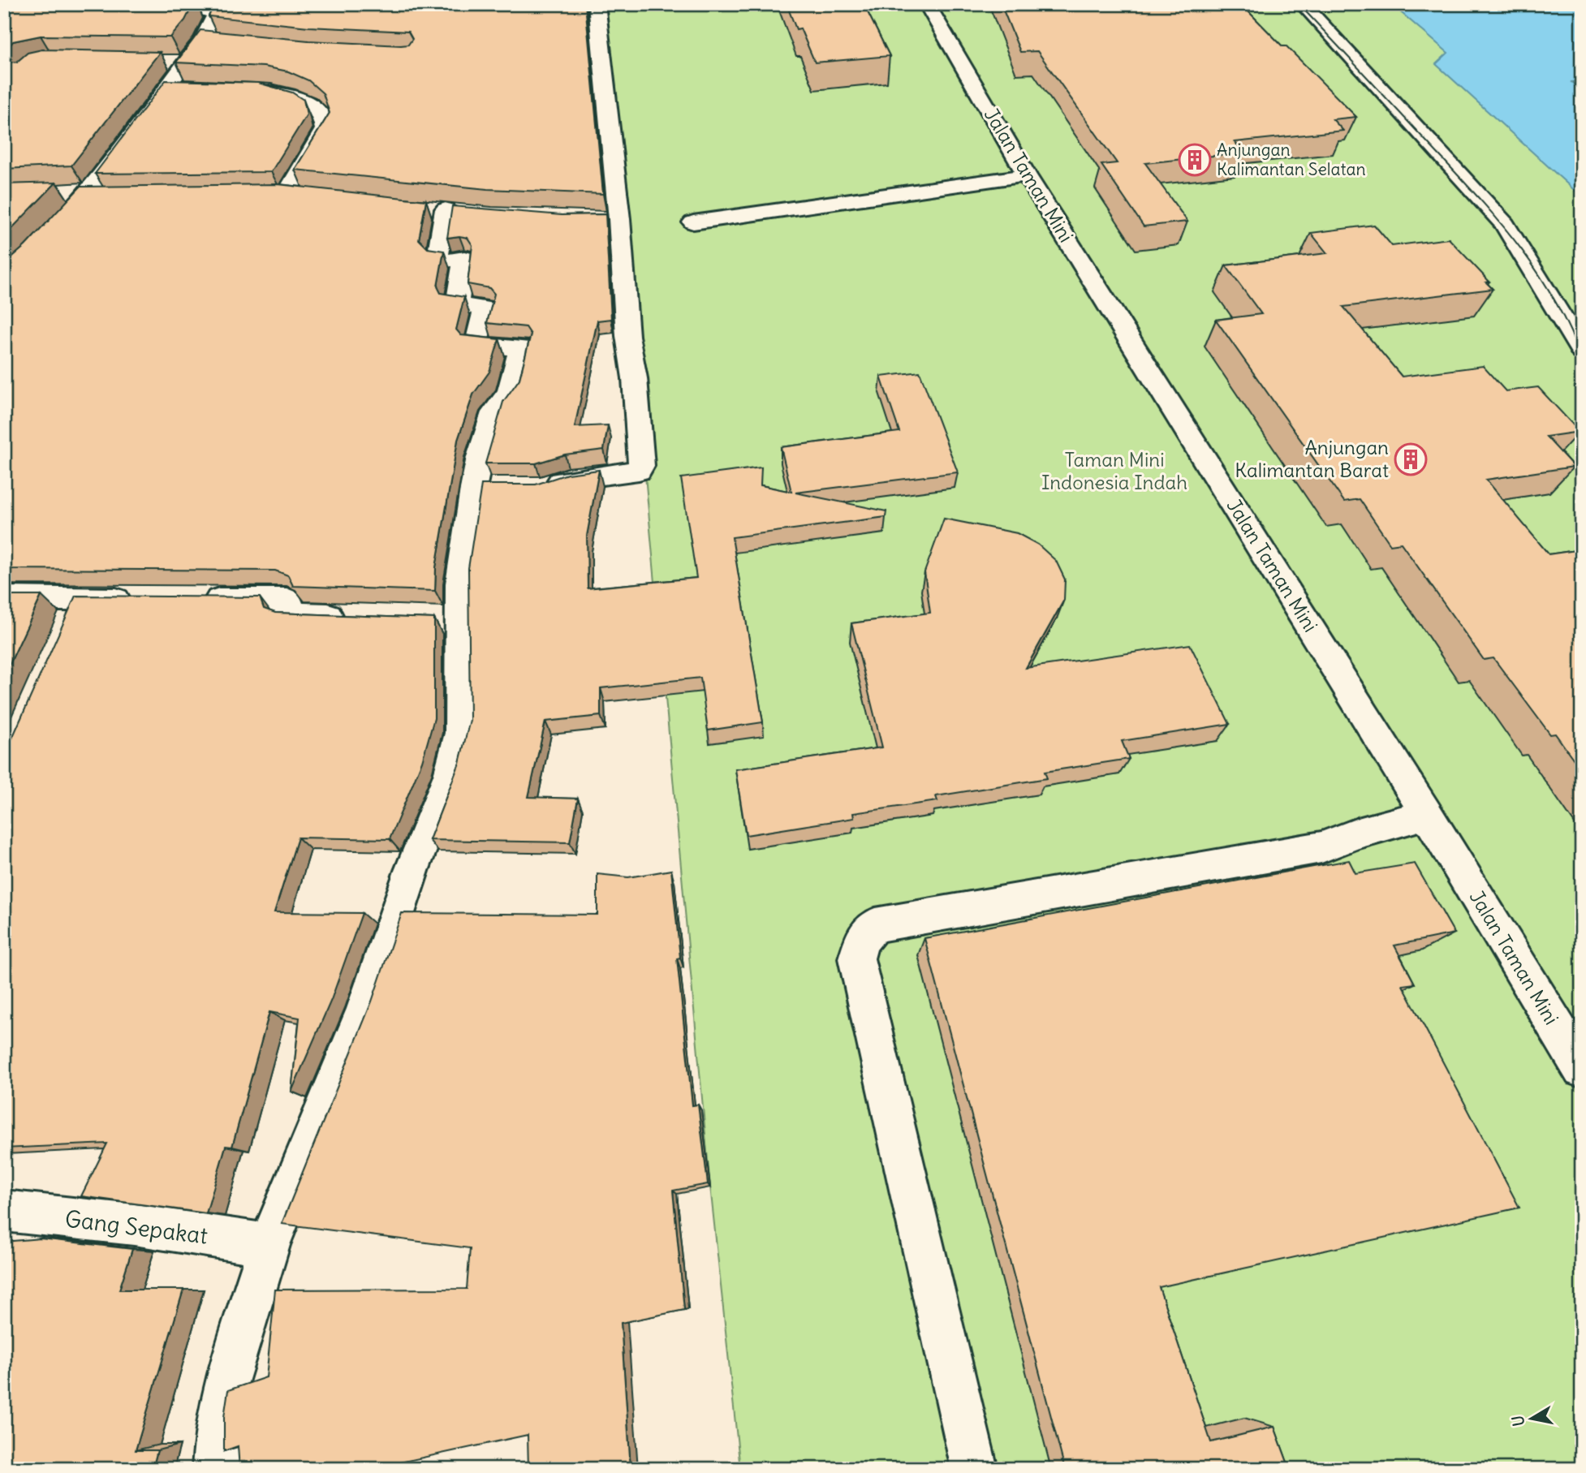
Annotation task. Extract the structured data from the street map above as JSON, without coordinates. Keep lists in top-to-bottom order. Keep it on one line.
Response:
{"streets":{"street":["Jalan Taman Mini","Gang Sepakat"]},"parks":["Taman Mini Indonesia Indah"],"places":{"building":["Anjungan Kalimantan Selatan","Anjungan Kalimantan Barat"]},"north":"left"}
